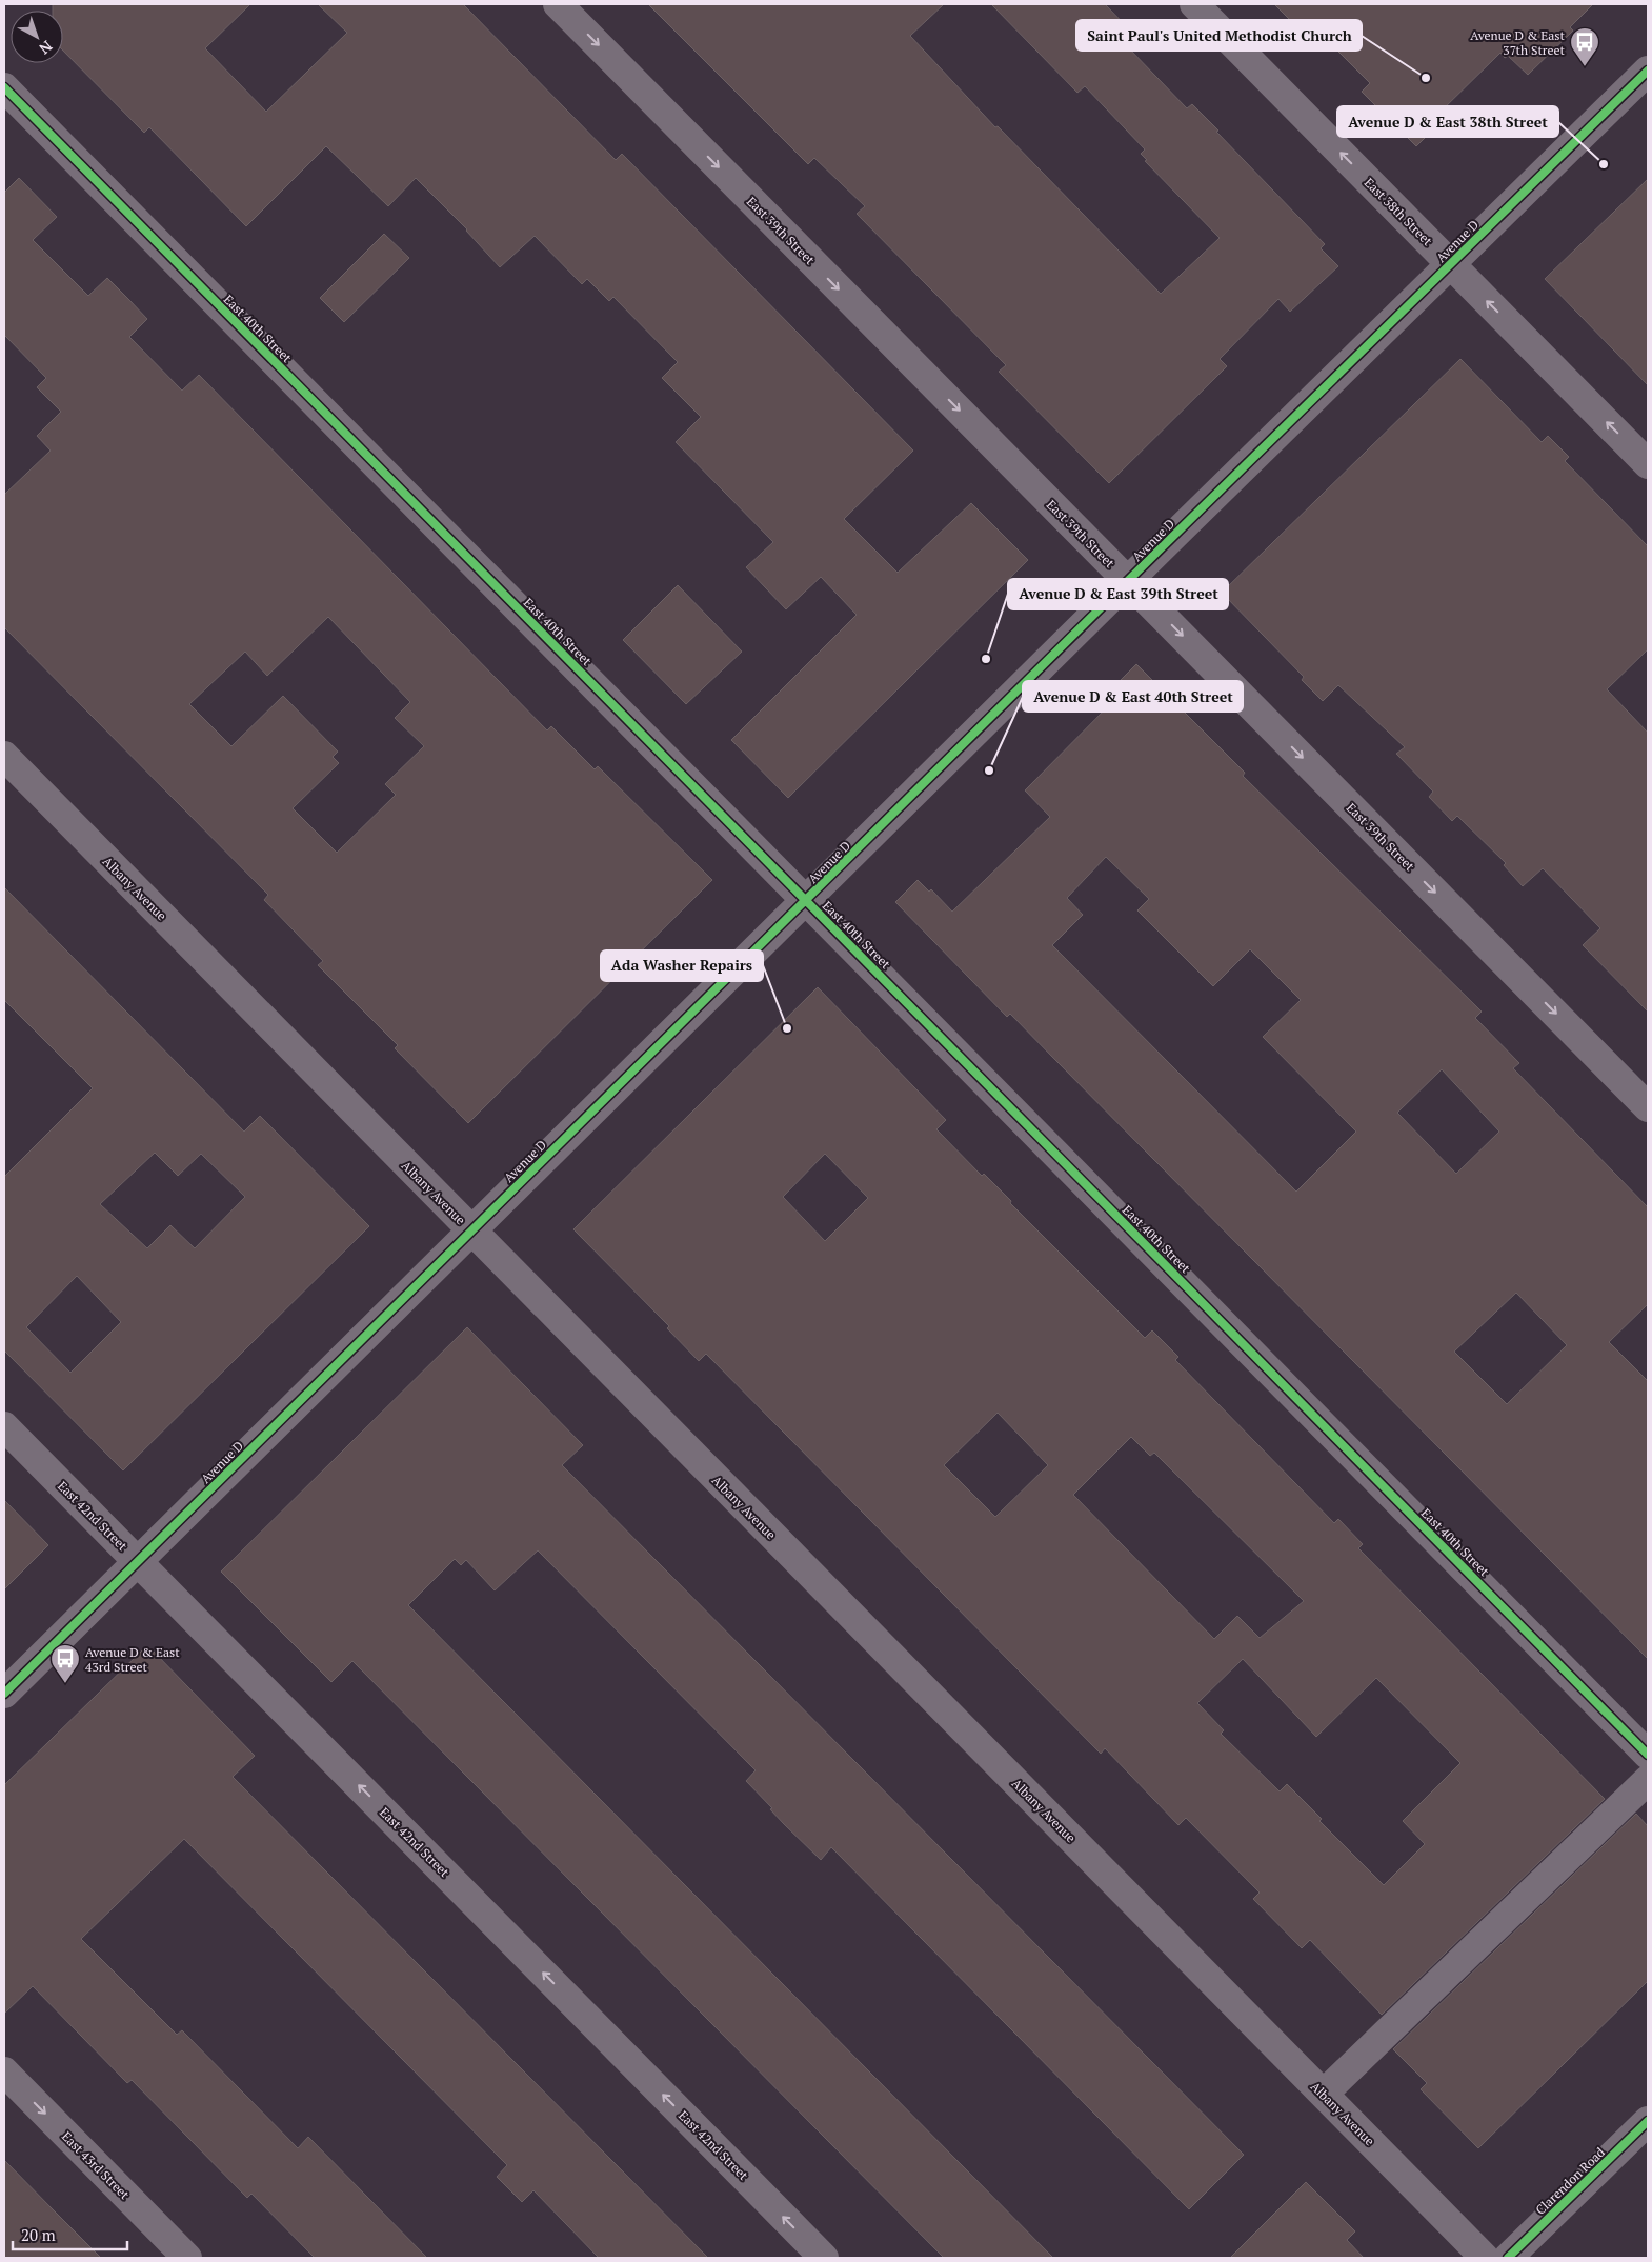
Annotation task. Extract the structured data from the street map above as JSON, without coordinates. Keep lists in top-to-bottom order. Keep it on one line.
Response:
{"streets":{"street":["East 38th Street","East 39th Street","Avenue D","East 40th Street","Albany Avenue","East 42nd Street","East 43rd Street","Clarendon Road"]},"crossings":[["East 38th Street","Avenue D"],["East 39th Street","Avenue D"],["Avenue D","East 40th Street"],["Avenue D","Albany Avenue"],["Avenue D","East 42nd Street"]],"one_way":["East 38th Street","East 39th Street","East 42nd Street","East 43rd Street"],"places":{"bus stop":["Avenue D & East 37th Street","Avenue D & East 43rd Street"],"other":["Saint Paul's United Methodist Church","Avenue D & East 38th Street","Avenue D & East 39th Street","Avenue D & East 40th Street","Ada Washer Repairs"]},"scale_bar":"20 m","north":"bottom right"}
